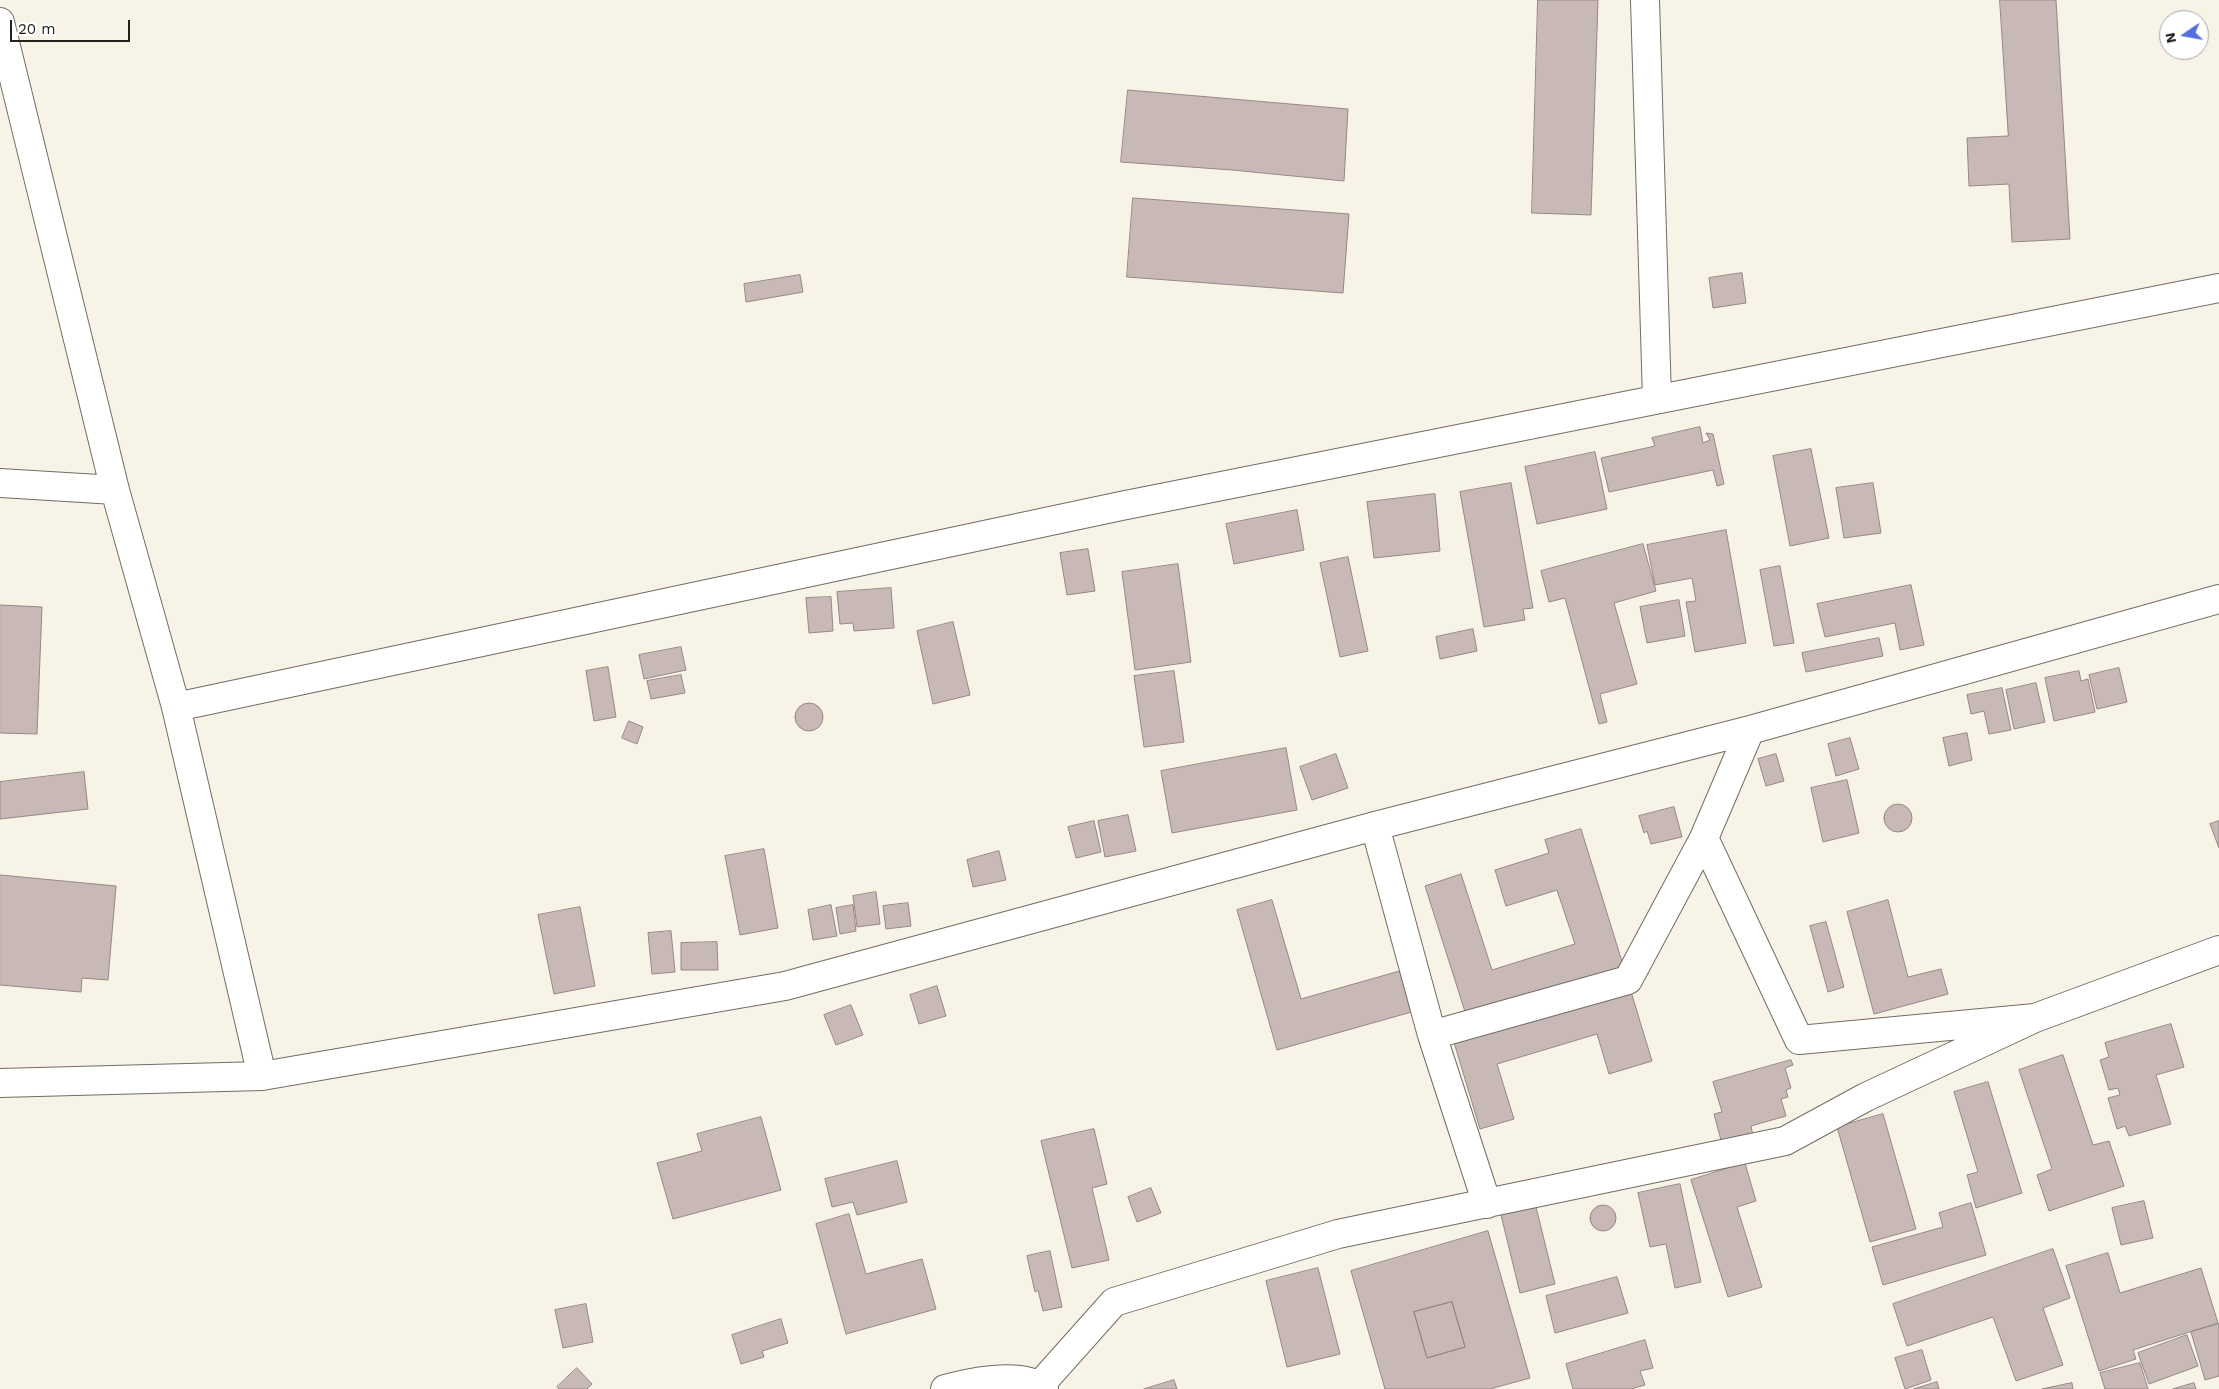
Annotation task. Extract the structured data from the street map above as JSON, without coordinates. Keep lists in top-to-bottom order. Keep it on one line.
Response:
{"scale_bar":"20 m","north":"left"}
